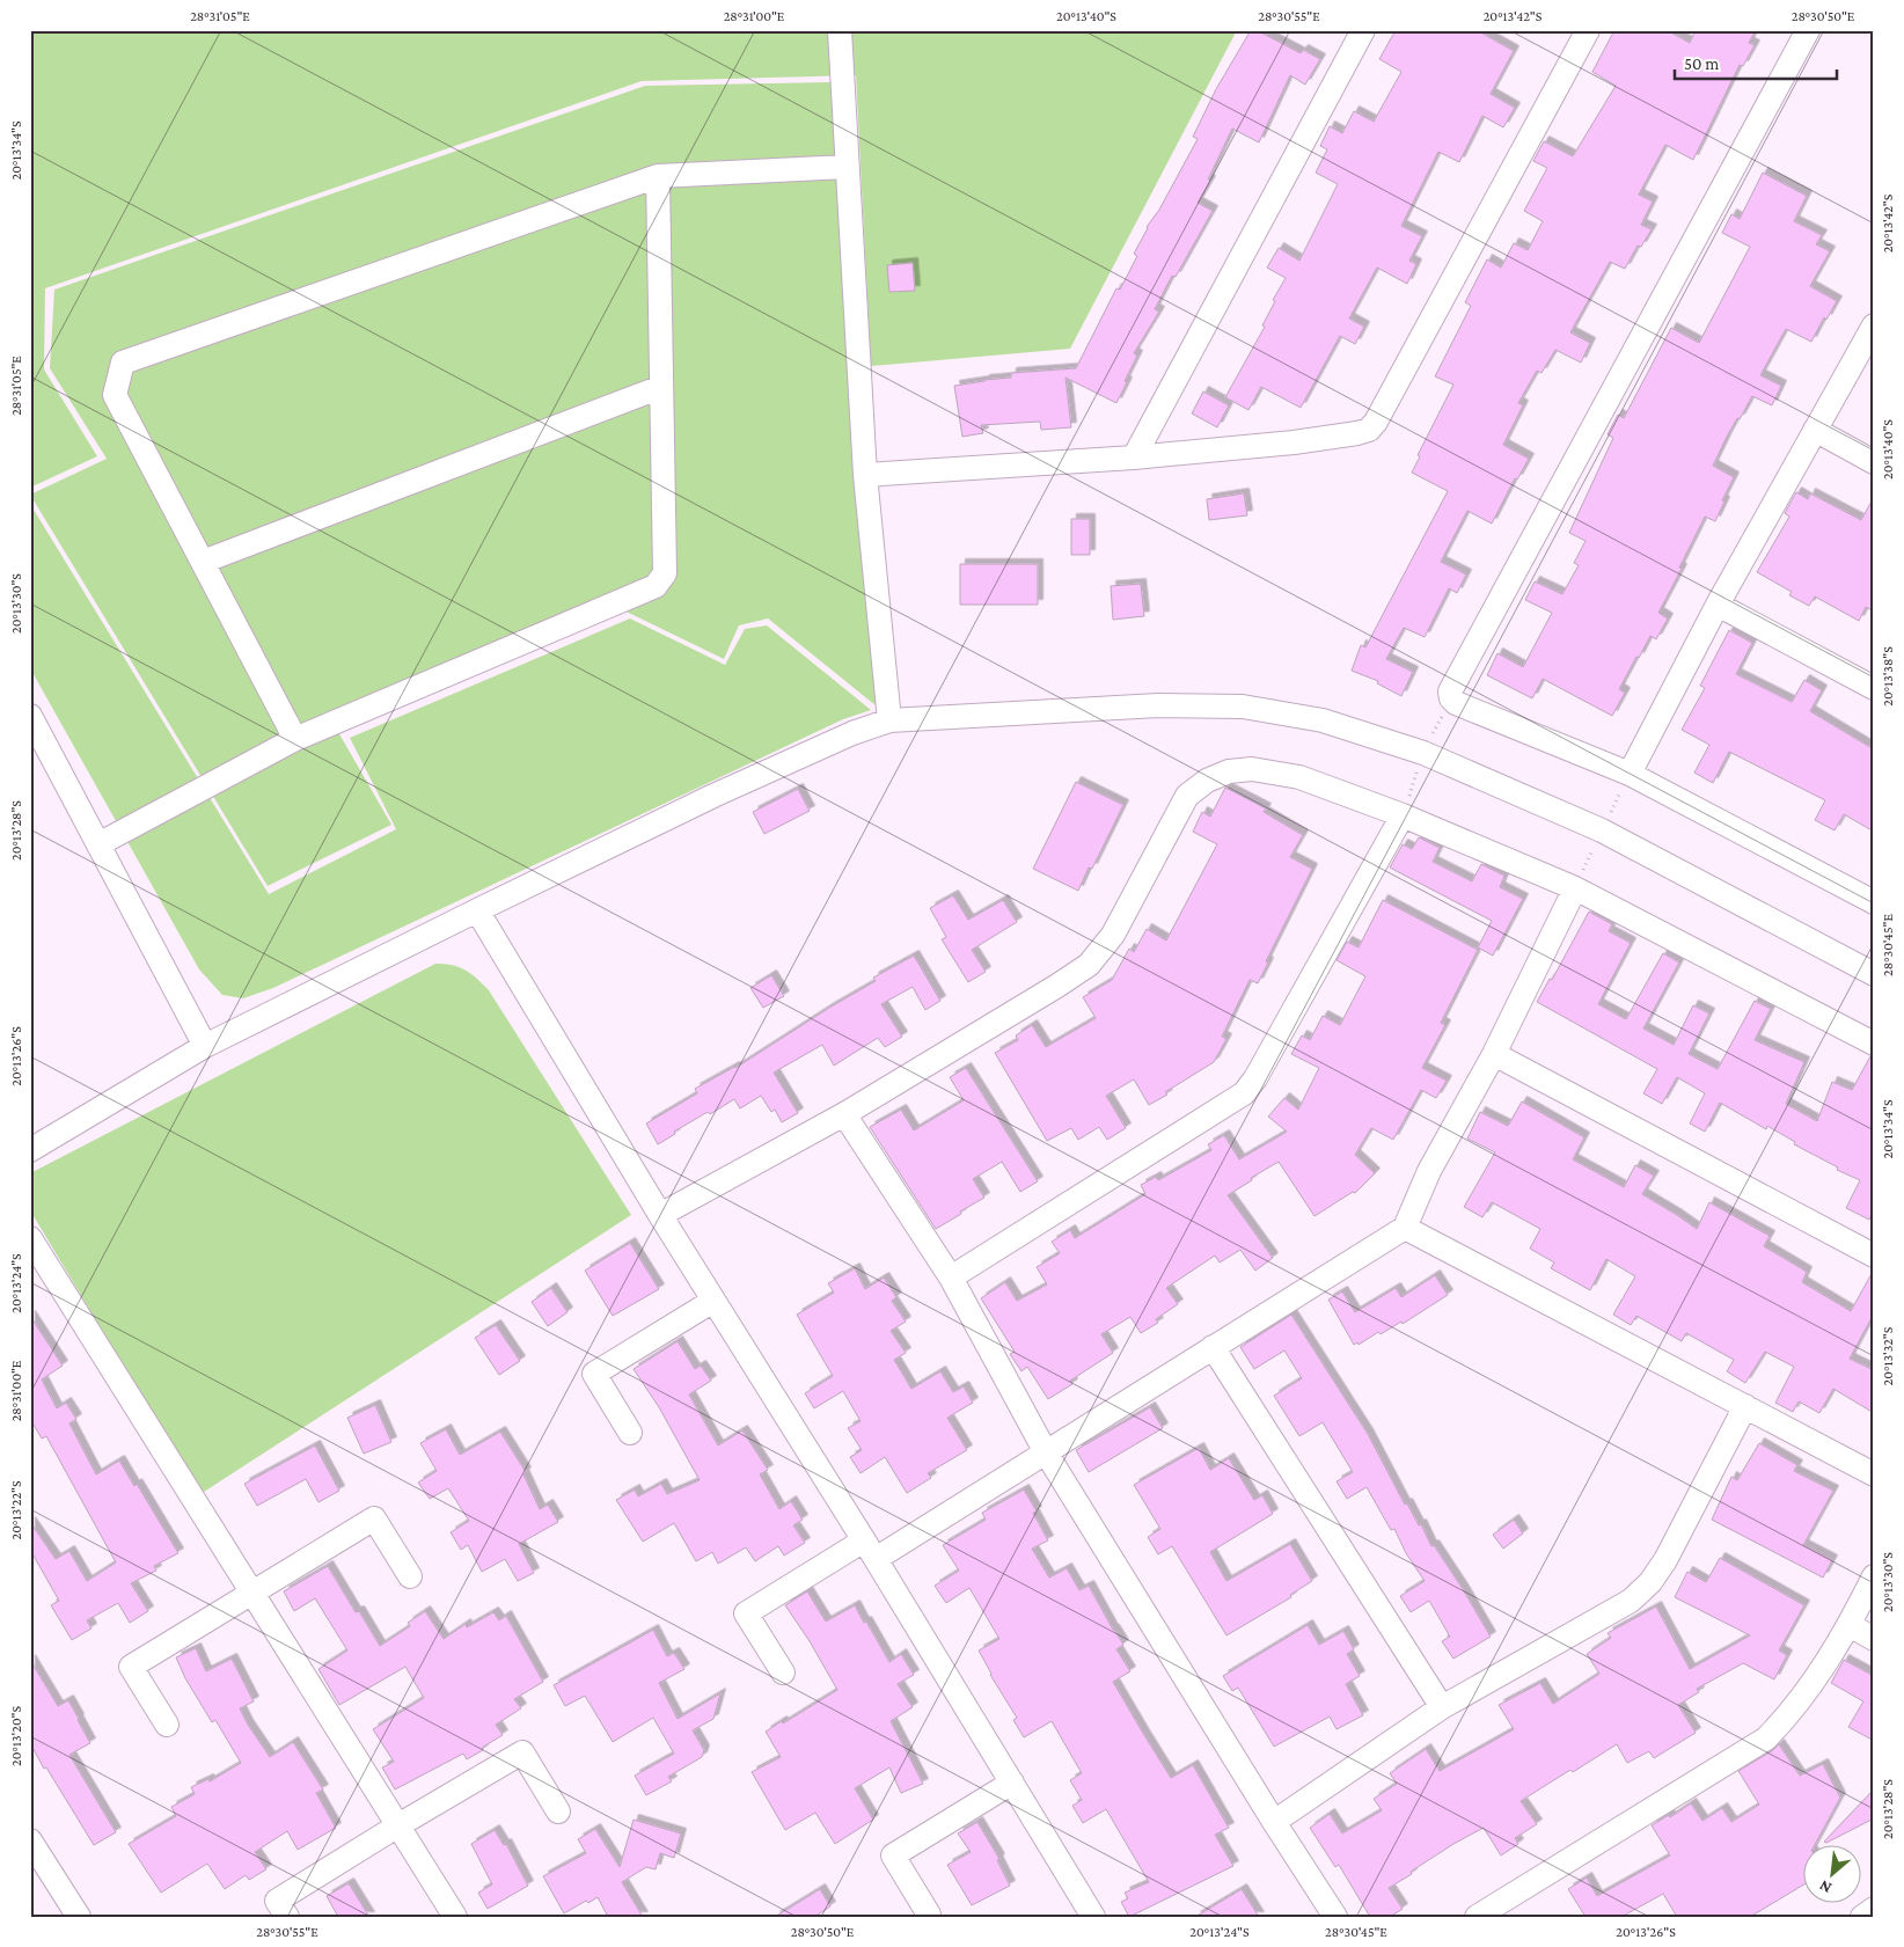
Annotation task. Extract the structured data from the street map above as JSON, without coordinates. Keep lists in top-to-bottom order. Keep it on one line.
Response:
{"scale_bar":"50 m","north":"bottom left","coordinates":["28°31'05\"E","28°31'00\"E","20°13'40\"S","28°30'55\"E","20°13'42\"S","28°30'50\"E","20°13'34\"S","20°13'30\"S","20°13'38\"S","20°13'28\"S","28°30'45\"E","20°13'26\"S","20°13'24\"S","20°13'32\"S","20°13'22\"S","20°13'20\"S"]}
